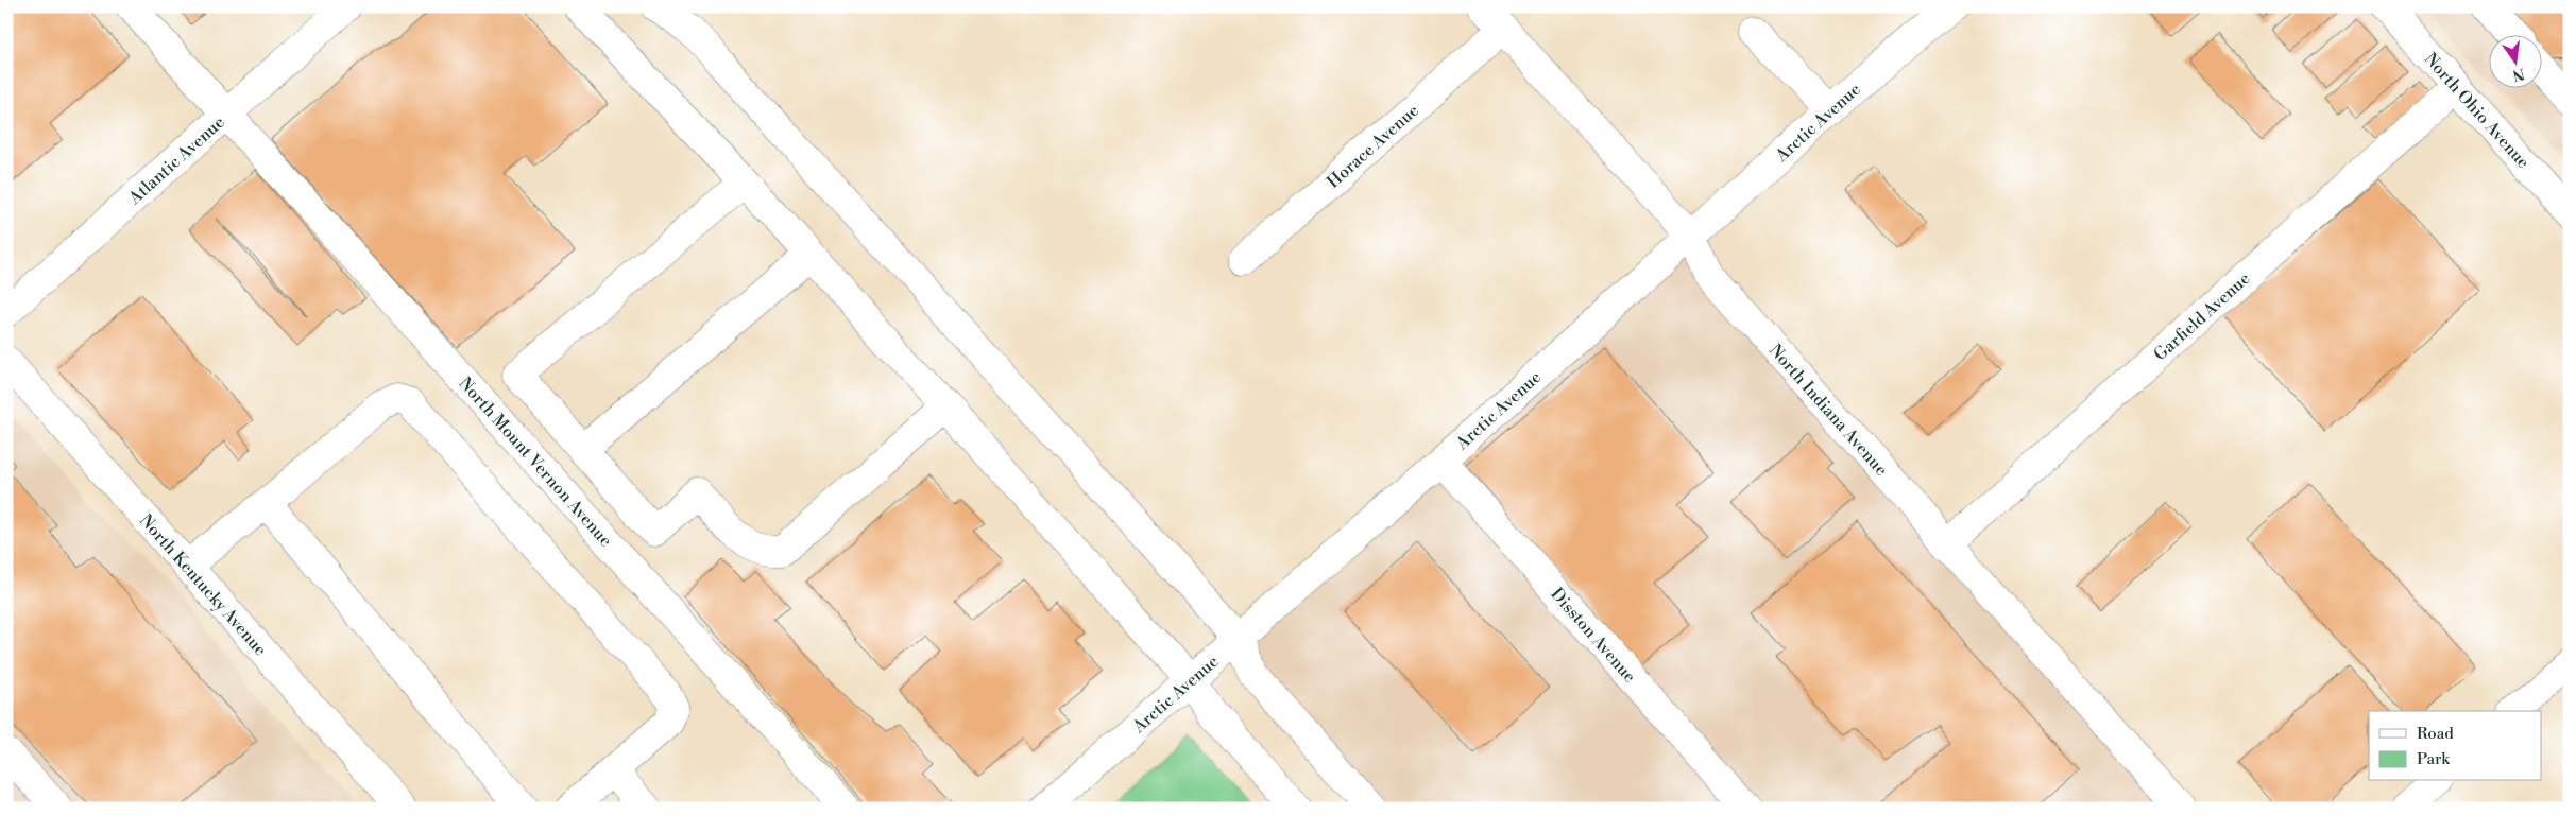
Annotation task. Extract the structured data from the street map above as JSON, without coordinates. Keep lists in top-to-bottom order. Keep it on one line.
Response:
{"streets":{"main road":["North Ohio Avenue","Arctic Avenue","Horace Avenue","Atlantic Avenue","Garfield Avenue","North Indiana Avenue","North Mount Vernon Avenue","North Kentucky Avenue","Disston Avenue"]},"crossings":[["North Ohio Avenue","Garfield Avenue"],["Arctic Avenue","North Indiana Avenue"],["Arctic Avenue","Disston Avenue"],["Horace Avenue","North Indiana Avenue"],["Atlantic Avenue","North Mount Vernon Avenue"],["Garfield Avenue","North Indiana Avenue"]],"legend":["Road","Park"],"north":"bottom"}
